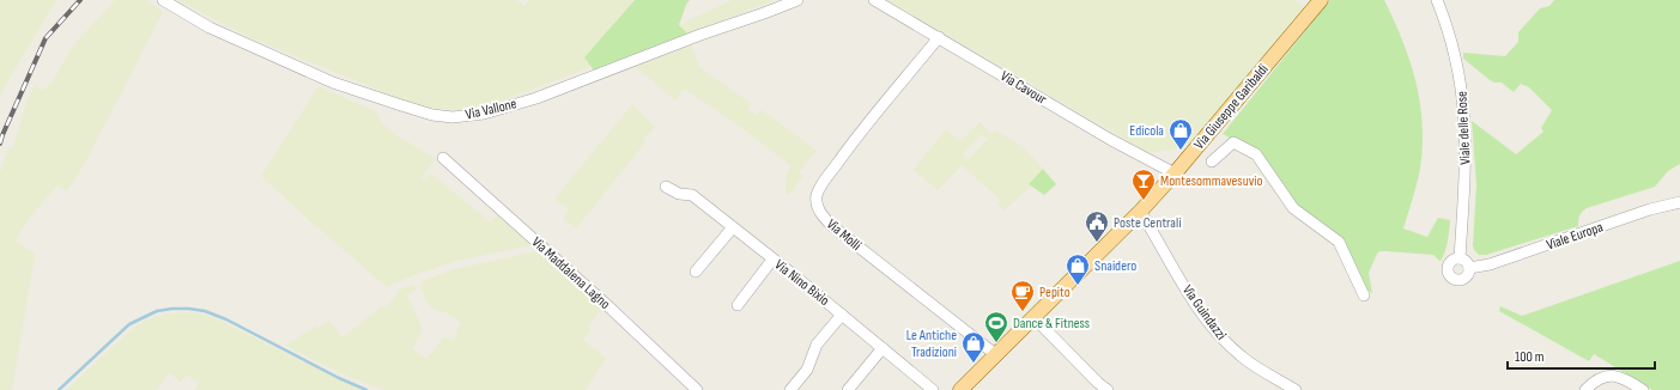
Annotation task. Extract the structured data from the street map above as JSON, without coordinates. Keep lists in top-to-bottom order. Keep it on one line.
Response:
{"streets":{"main road":["Via Giuseppe Garibaldi"],"street":["Via Cavour","Via Vallone","Viale delle Rose","Via Molli","Viale Europa","Via Maddalena Lagno","Via Nino Bixio","Via Guindazzi"]},"crossings":[["Via Cavour","Via Giuseppe Garibaldi"],["Via Cavour","Via Molli"],["Via Giuseppe Garibaldi","Via Molli"],["Via Giuseppe Garibaldi","Via Guindazzi"],["Viale delle Rose","Viale Europa"]],"places":{"shop":["Edicola","Snaidero","Le Antiche Tradizioni"],"bar":["Montesommavesuvio"],"public building":["Poste Centrali"],"cafe":["Pepito"],"sports":["Dance & Fitness"]},"scale_bar":"100 m"}
